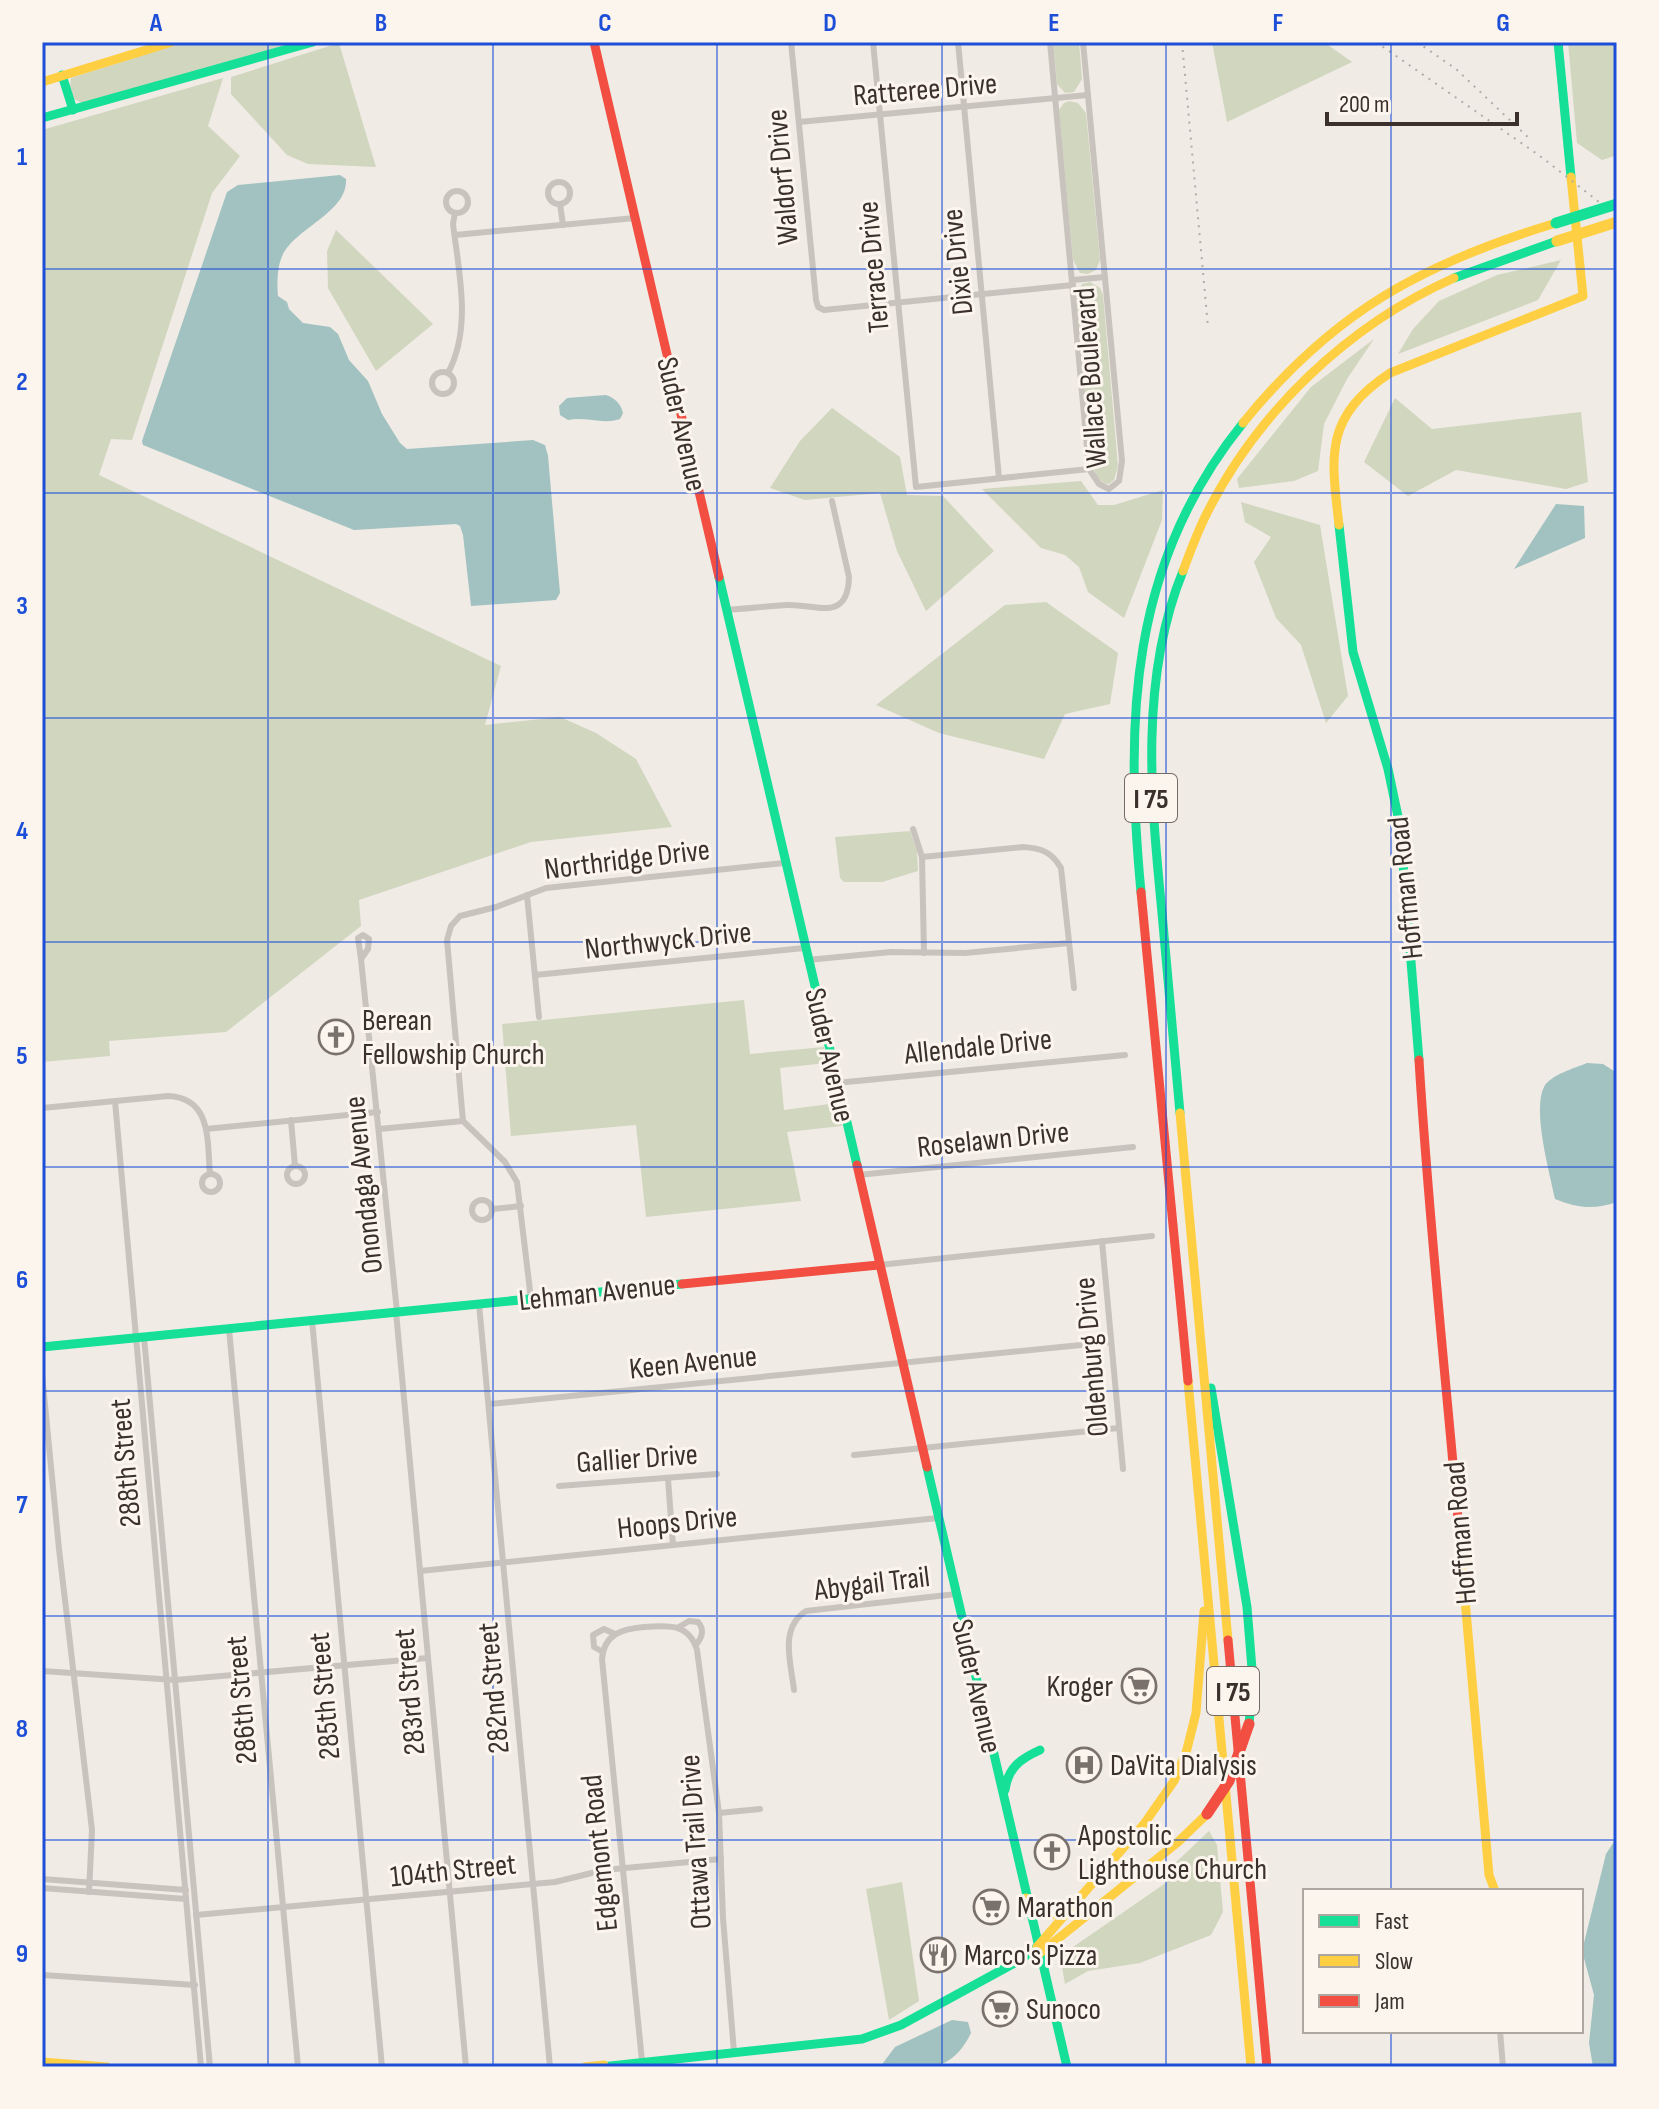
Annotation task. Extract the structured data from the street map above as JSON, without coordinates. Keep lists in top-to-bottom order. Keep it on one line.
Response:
{"streets":{"main road":["Suder Avenue","I 75","Hoffman Road","Lehman Avenue"],"street":["Ratteree Drive","Waldorf Drive","Dixie Drive","Terrace Drive","Wallace Boulevard","Northridge Drive","Northwyck Drive","Allendale Drive","Roselawn Drive","Onondaga Avenue","Oldenburg Drive","Keen Avenue","Gallier Drive","288th Street","Hoops Drive","Abygail Trail","282nd Street","283rd Street","285th Street","286th Street","Ottawa Trail Drive","Edgemont Road","104th Street"]},"crossings":[["Ratteree Drive","Waldorf Drive"],["Ratteree Drive","Dixie Drive"],["Ratteree Drive","Terrace Drive"],["Ratteree Drive","Wallace Boulevard"],["Waldorf Drive","Terrace Drive"],["Dixie Drive","Terrace Drive"],["Suder Avenue","Northridge Drive"],["Suder Avenue","Northwyck Drive"],["Suder Avenue","Allendale Drive"],["Suder Avenue","Roselawn Drive"],["Suder Avenue","Lehman Avenue"],["Suder Avenue","Keen Avenue"],["Suder Avenue","Hoops Drive"],["Suder Avenue","Abygail Trail"],["Onondaga Avenue","Lehman Avenue"],["Onondaga Avenue","283rd Street"],["Lehman Avenue","Oldenburg Drive"],["Lehman Avenue","288th Street"],["Lehman Avenue","282nd Street"],["Lehman Avenue","283rd Street"],["Lehman Avenue","285th Street"],["Lehman Avenue","286th Street"],["Oldenburg Drive","Keen Avenue"],["Keen Avenue","282nd Street"],["288th Street","104th Street"],["Hoops Drive","282nd Street"],["Hoops Drive","283rd Street"],["282nd Street","104th Street"],["283rd Street","104th Street"],["285th Street","104th Street"],["286th Street","104th Street"],["Ottawa Trail Drive","104th Street"],["Edgemont Road","104th Street"]],"places":{"church":["Berean Fellowship Church","Apostolic Lighthouse Church"],"supermarket":["Kroger","Marathon","Sunoco"],"hospital":["DaVita Dialysis"],"restaurant":["Marco's Pizza"]},"legend":["Fast","Slow","Jam"],"scale_bar":"200 m","grid":{"columns":["A","B","C","D","E","F","G"],"rows":["1","2","3","4","5","6","7","8","9"]}}
